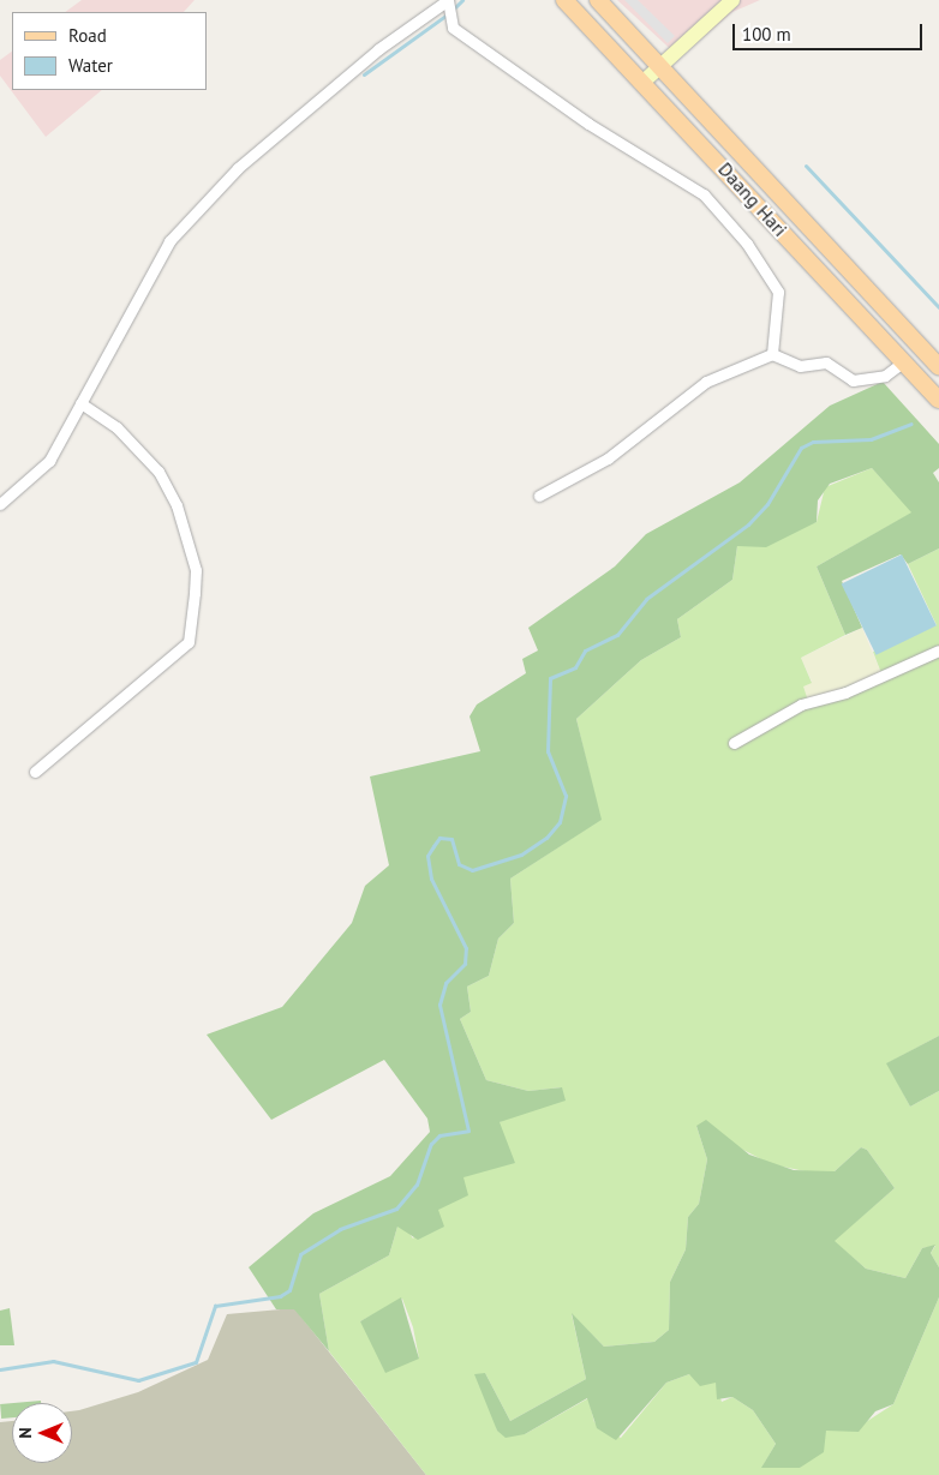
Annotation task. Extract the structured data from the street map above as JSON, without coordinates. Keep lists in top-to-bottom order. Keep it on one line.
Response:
{"streets":{"main road":["Daang Hari"]},"legend":["Road","Water"],"scale_bar":"100 m","north":"left"}
